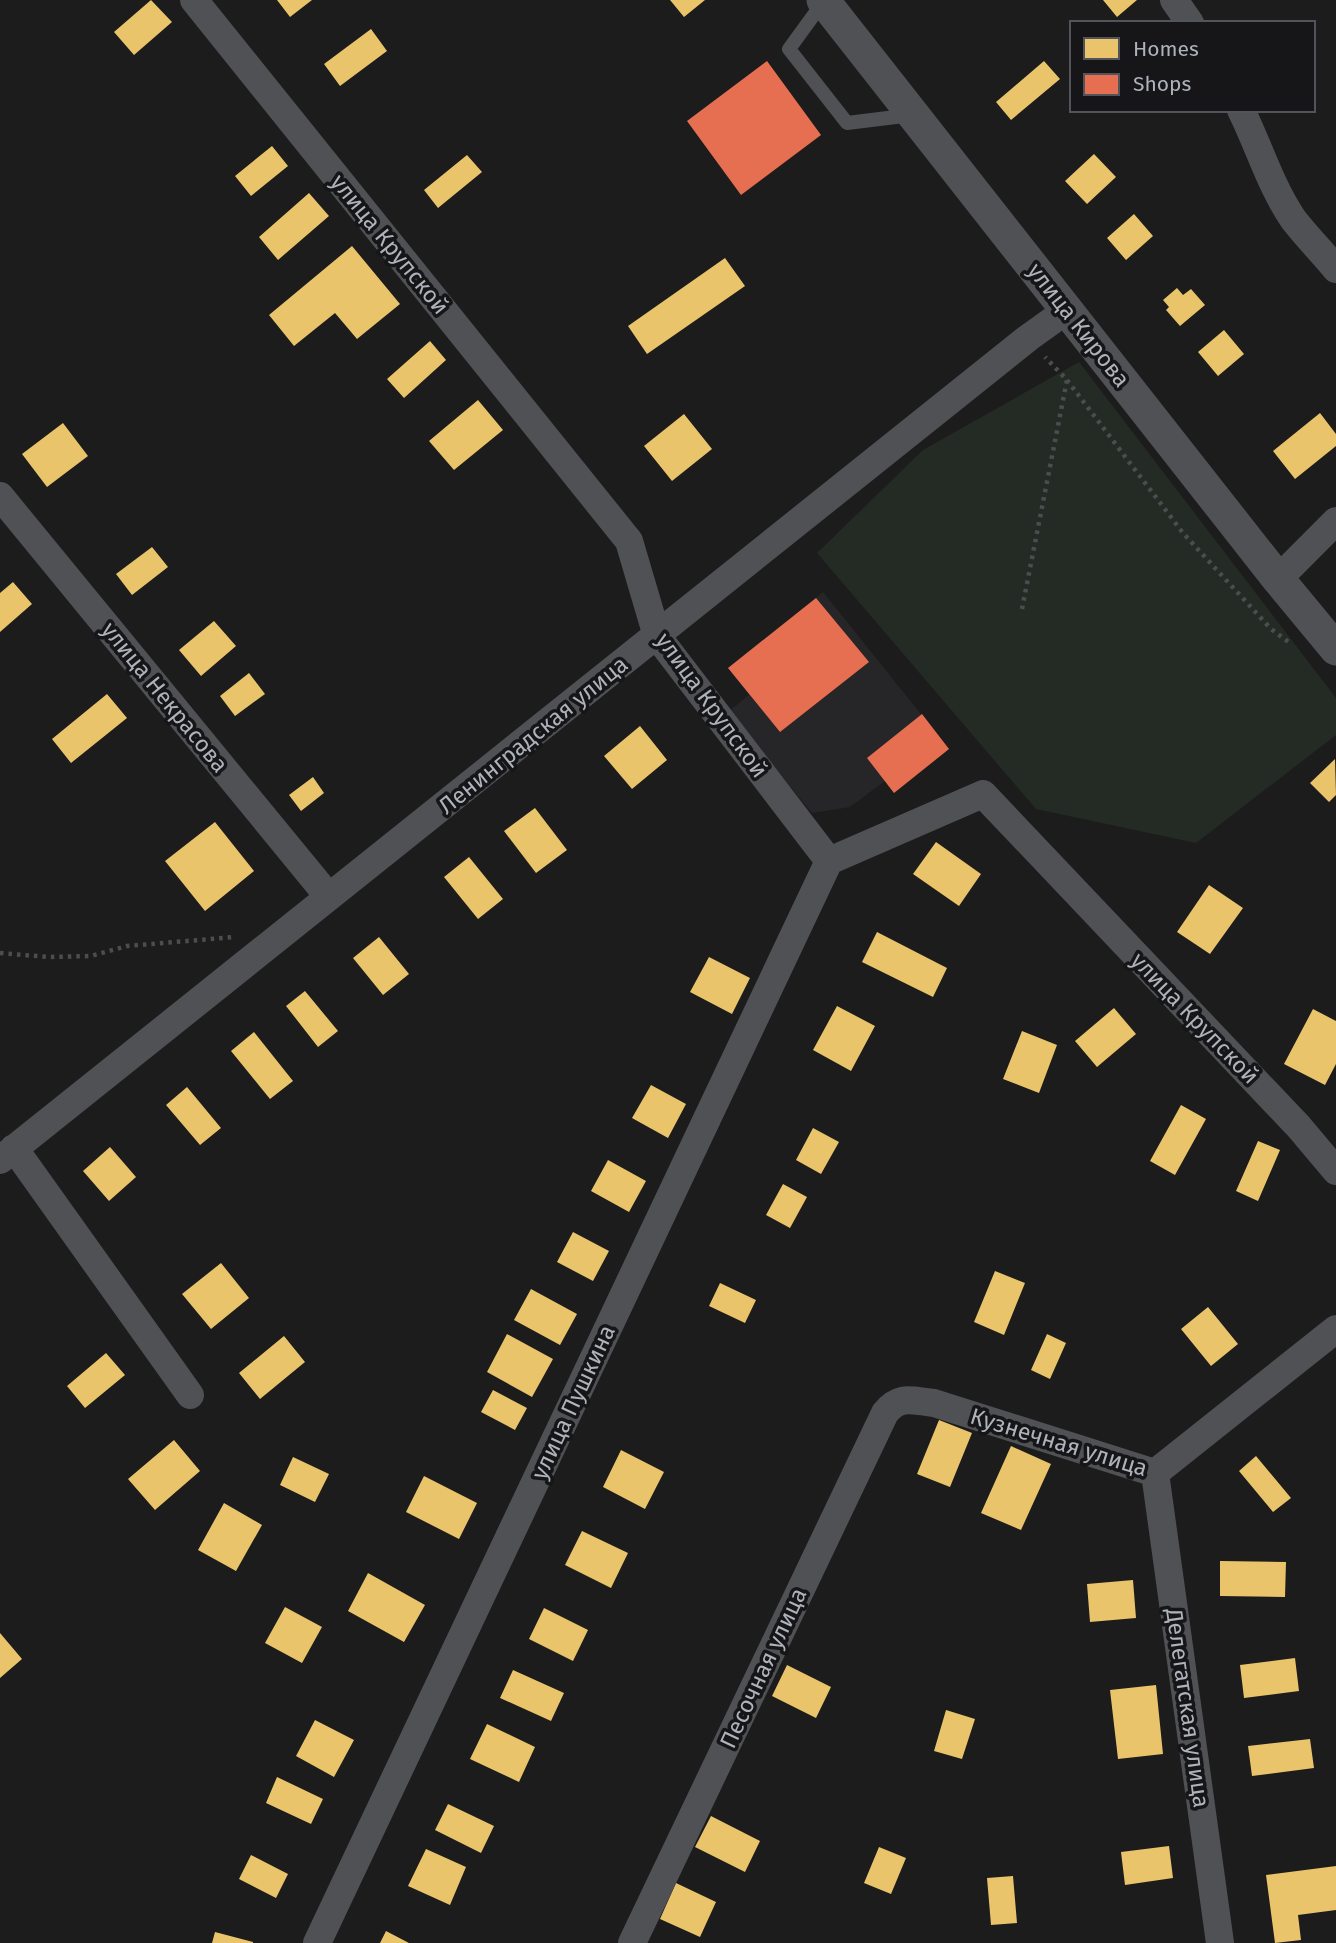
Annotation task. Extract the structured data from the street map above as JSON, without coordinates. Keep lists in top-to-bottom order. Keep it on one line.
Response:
{"streets":{"street":["улица Крупской","улица Кирова","улица Некрасова","Ленинградская улица","улица Пушкина","Кузнечная улица","Песочная улица","Делегатская улица"]},"crossings":[["улица Крупской","Ленинградская улица"],["улица Крупской","улица Пушкина"],["улица Кирова","Ленинградская улица"],["улица Некрасова","Ленинградская улица"],["Кузнечная улица","Песочная улица"],["Кузнечная улица","Делегатская улица"]],"legend":["Homes","Shops"]}
